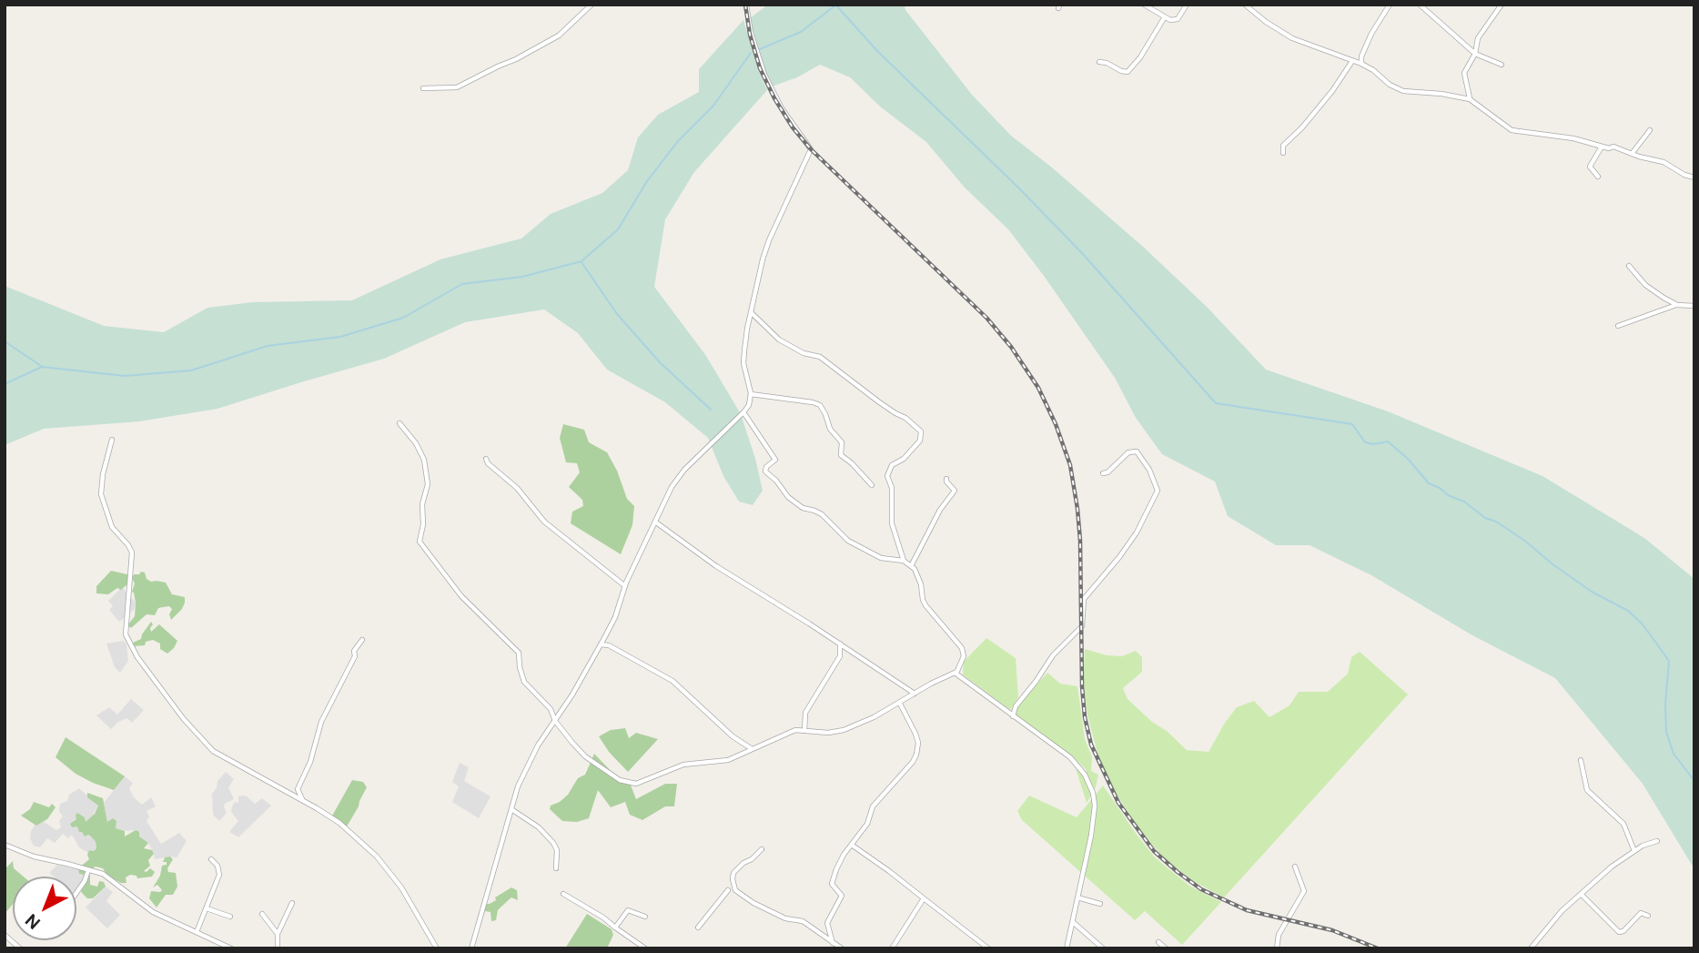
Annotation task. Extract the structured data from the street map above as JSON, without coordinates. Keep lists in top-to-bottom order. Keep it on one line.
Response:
{"north":"bottom left"}
